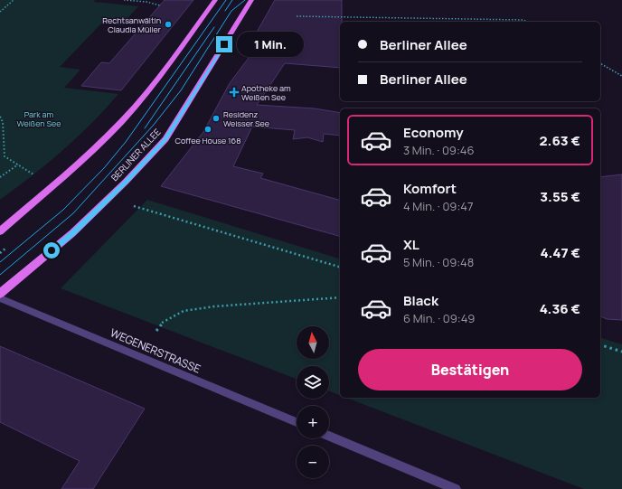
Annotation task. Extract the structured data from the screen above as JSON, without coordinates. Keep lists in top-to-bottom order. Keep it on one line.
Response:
{"streets":{"main road":["BERLINER ALLEE"],"street":["WEGENERSTRASSE"]},"parks":["Park am Weißen See"],"places":{"other":["Rechtsanwältin Claudia Müller","Residenz Weisser See","Coffee House 168"],"health":["Apotheke am Weißen See"]},"north":"top","page":{"banner":["Berliner Allee","Berliner Allee"],"bubble":"1 Min.","list":[{"name":"Economy","note":"3 Min. · 09:46","value":"2.63 €"},{"name":"Komfort","note":"4 Min. · 09:47","value":"3.55 €"},{"name":"XL","note":"5 Min. · 09:48","value":"4.47 €"},{"name":"Black","note":"6 Min. · 09:49","value":"4.36 €"}],"map_buttons":["+","−"],"buttons":"Bestätigen"}}
